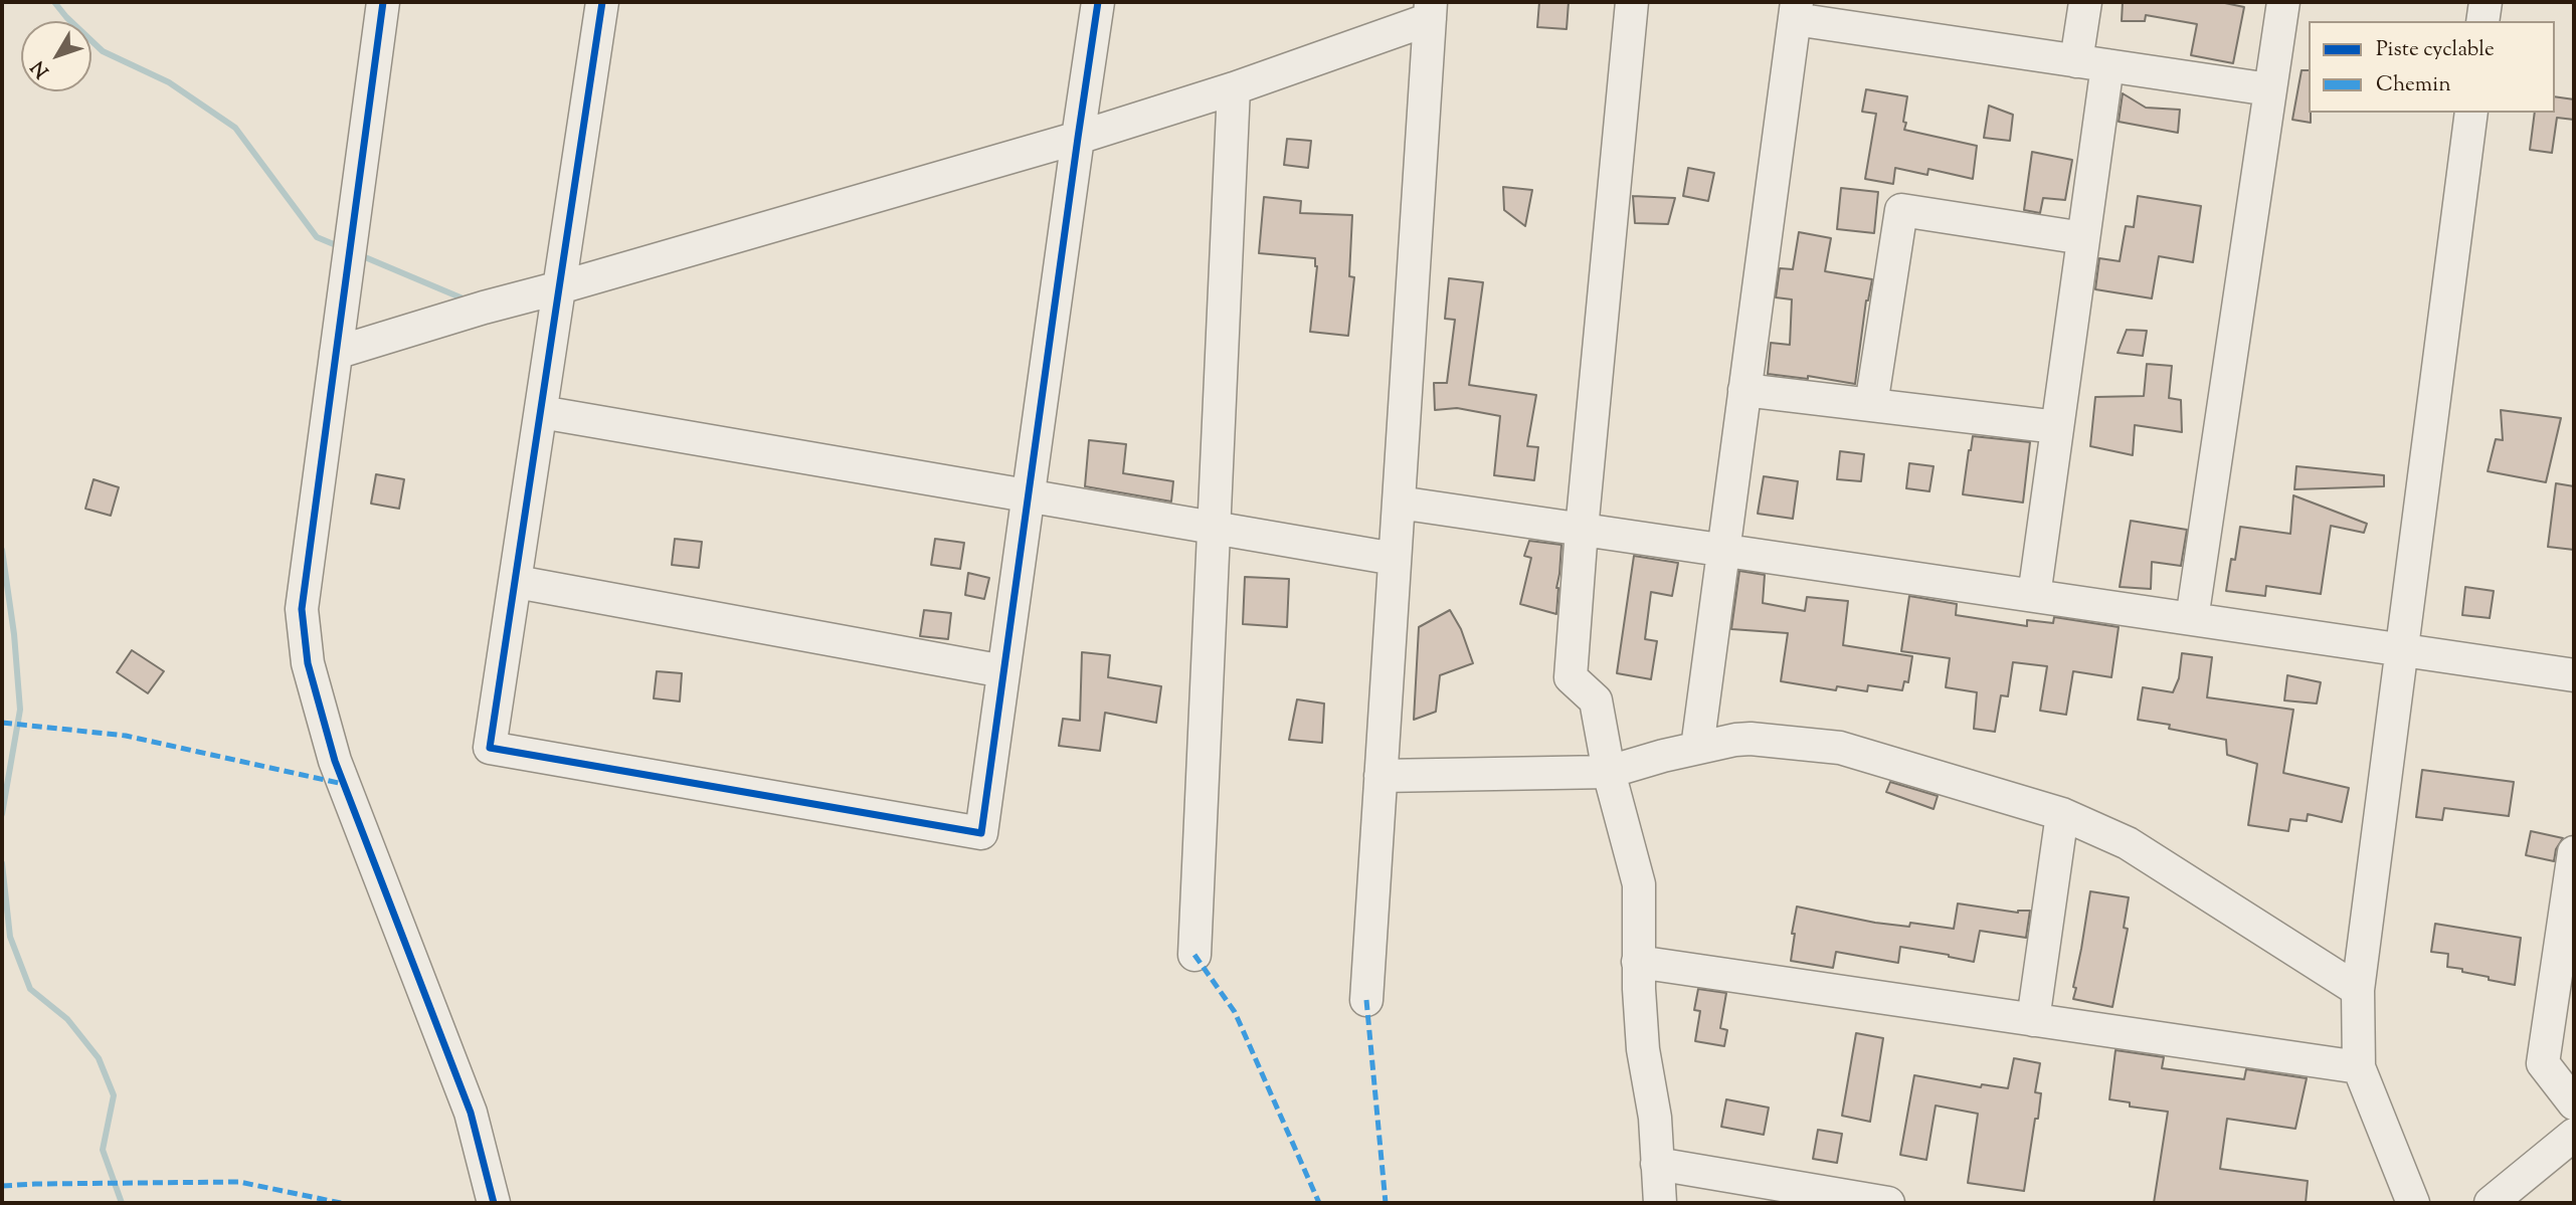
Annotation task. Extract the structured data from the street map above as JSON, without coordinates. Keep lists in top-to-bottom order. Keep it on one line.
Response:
{"legend":["Piste cyclable","Chemin"],"north":"bottom left"}
